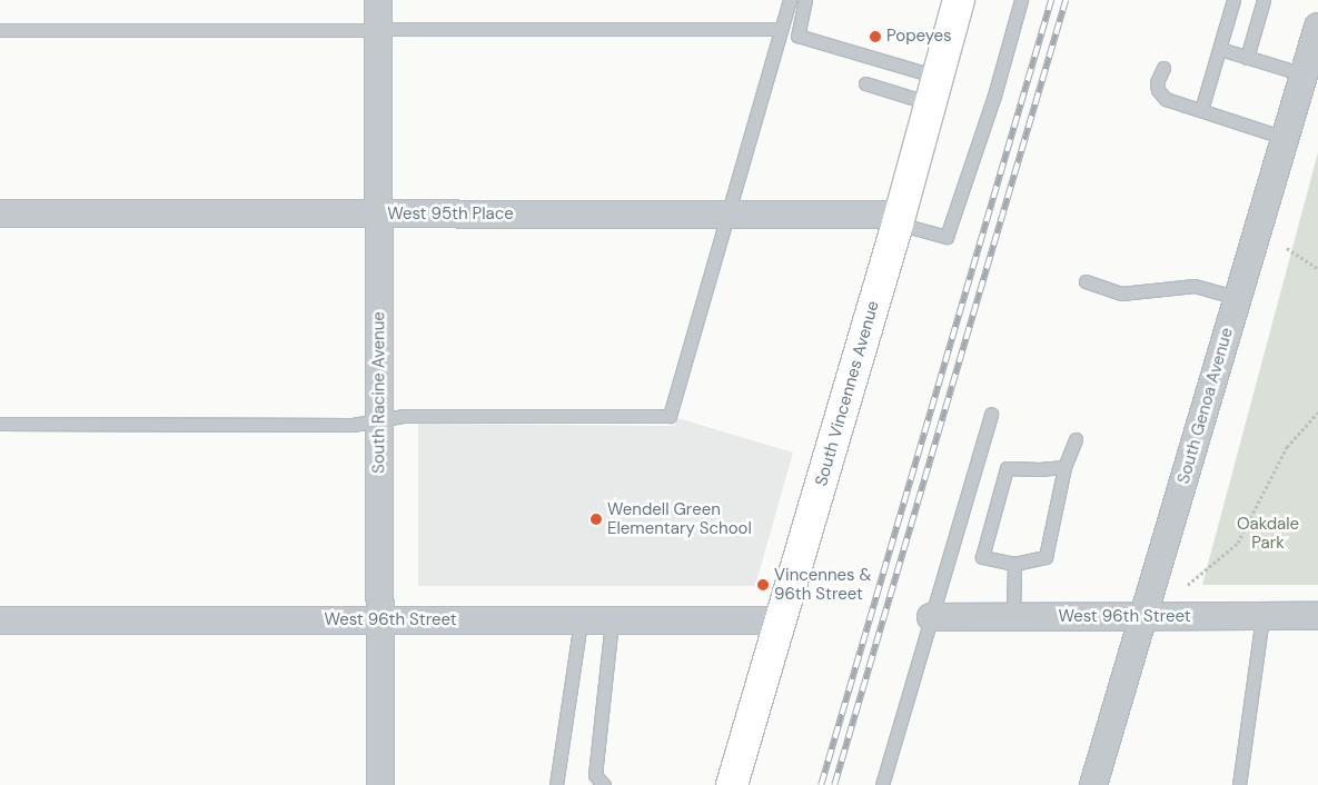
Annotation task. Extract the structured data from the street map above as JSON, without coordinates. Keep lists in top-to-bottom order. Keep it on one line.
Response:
{"streets":{"main road":["South Vincennes Avenue"],"street":["West 95th Place","South Racine Avenue","South Genoa Avenue","West 96th Street"]},"crossings":[["West 95th Place","South Racine Avenue"],["West 95th Place","South Vincennes Avenue"],["South Racine Avenue","West 96th Street"],["South Vincennes Avenue","West 96th Street"],["South Genoa Avenue","West 96th Street"]],"parks":["Oakdale Park"],"places":["Popeyes","Wendell Green Elementary School","Vincennes & 96th Street"]}
